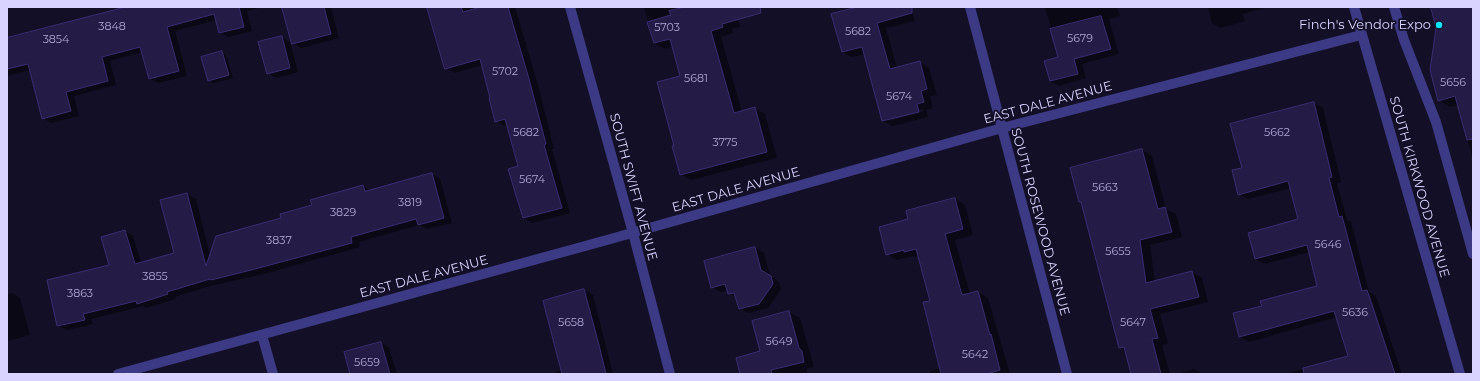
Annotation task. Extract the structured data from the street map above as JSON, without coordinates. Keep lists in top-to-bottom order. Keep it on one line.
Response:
{"streets":{"street":["EAST DALE AVENUE","SOUTH SWIFT AVENUE","SOUTH KIRKWOOD AVENUE","SOUTH ROSEWOOD AVENUE"]},"crossings":[["EAST DALE AVENUE","SOUTH SWIFT AVENUE"],["EAST DALE AVENUE","SOUTH KIRKWOOD AVENUE"],["EAST DALE AVENUE","SOUTH ROSEWOOD AVENUE"]],"places":["Finch's Vendor Expo"],"house_numbers":["3848","5703","5682","5679","3854","5702","5681","5656","5674","5682","5662","3775","5674","5663","3819","3829","3837","5646","5655","3855","3863","5636","5658","5647","5649","5642","5659"]}
